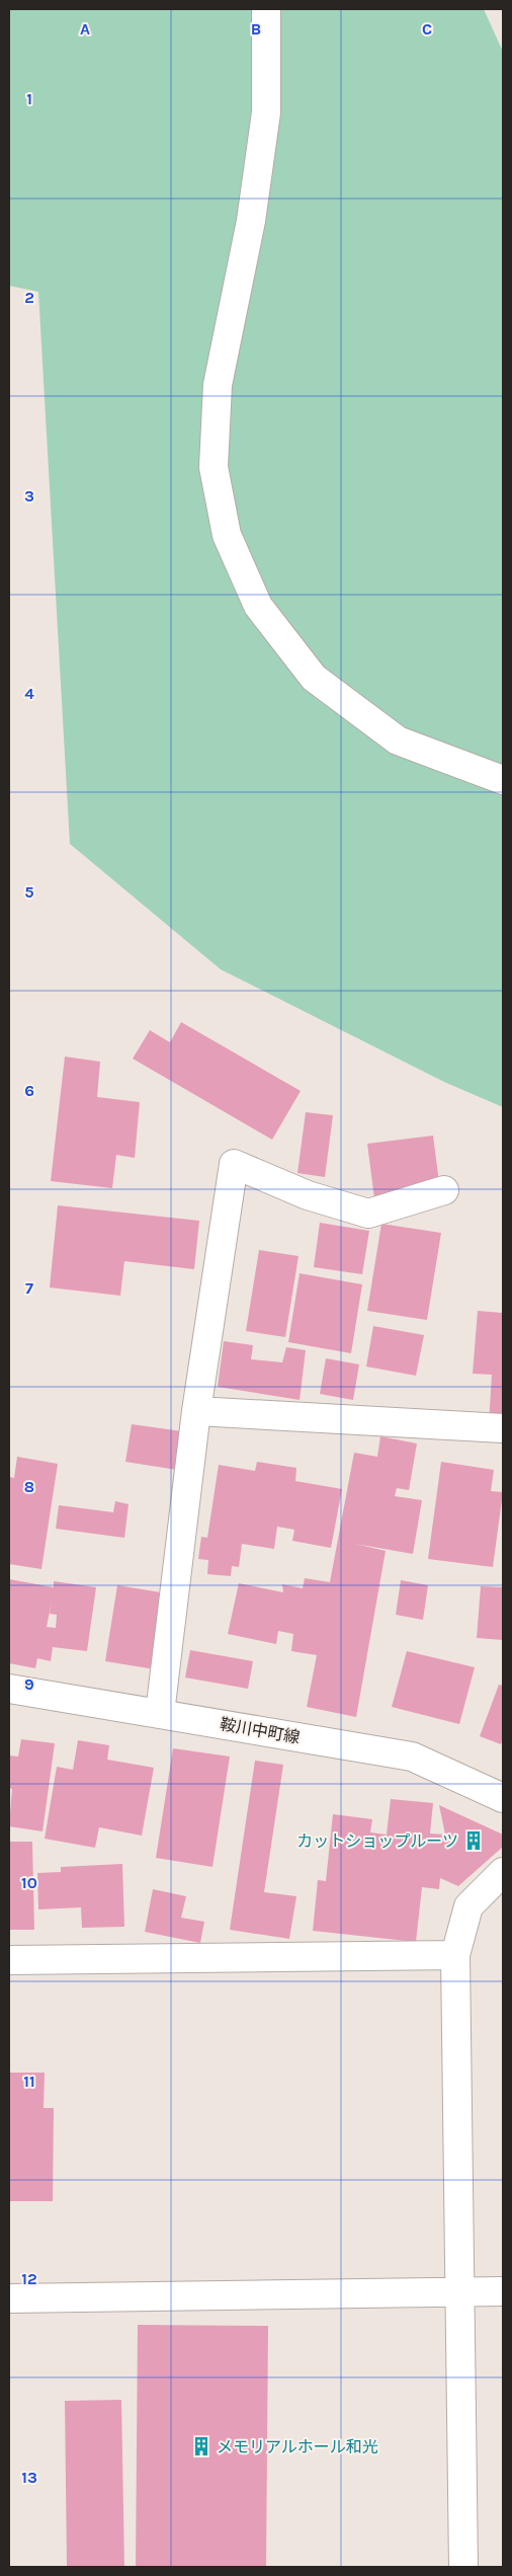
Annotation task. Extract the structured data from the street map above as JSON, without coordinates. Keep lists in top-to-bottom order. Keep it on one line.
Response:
{"streets":{"street":["鞍川中町線"]},"places":{"building":["カットショップルーツ","メモリアルホール和光"]},"grid":{"columns":["A","B","C"],"rows":["1","2","3","4","5","6","7","8","9","10","11","12","13"]}}
